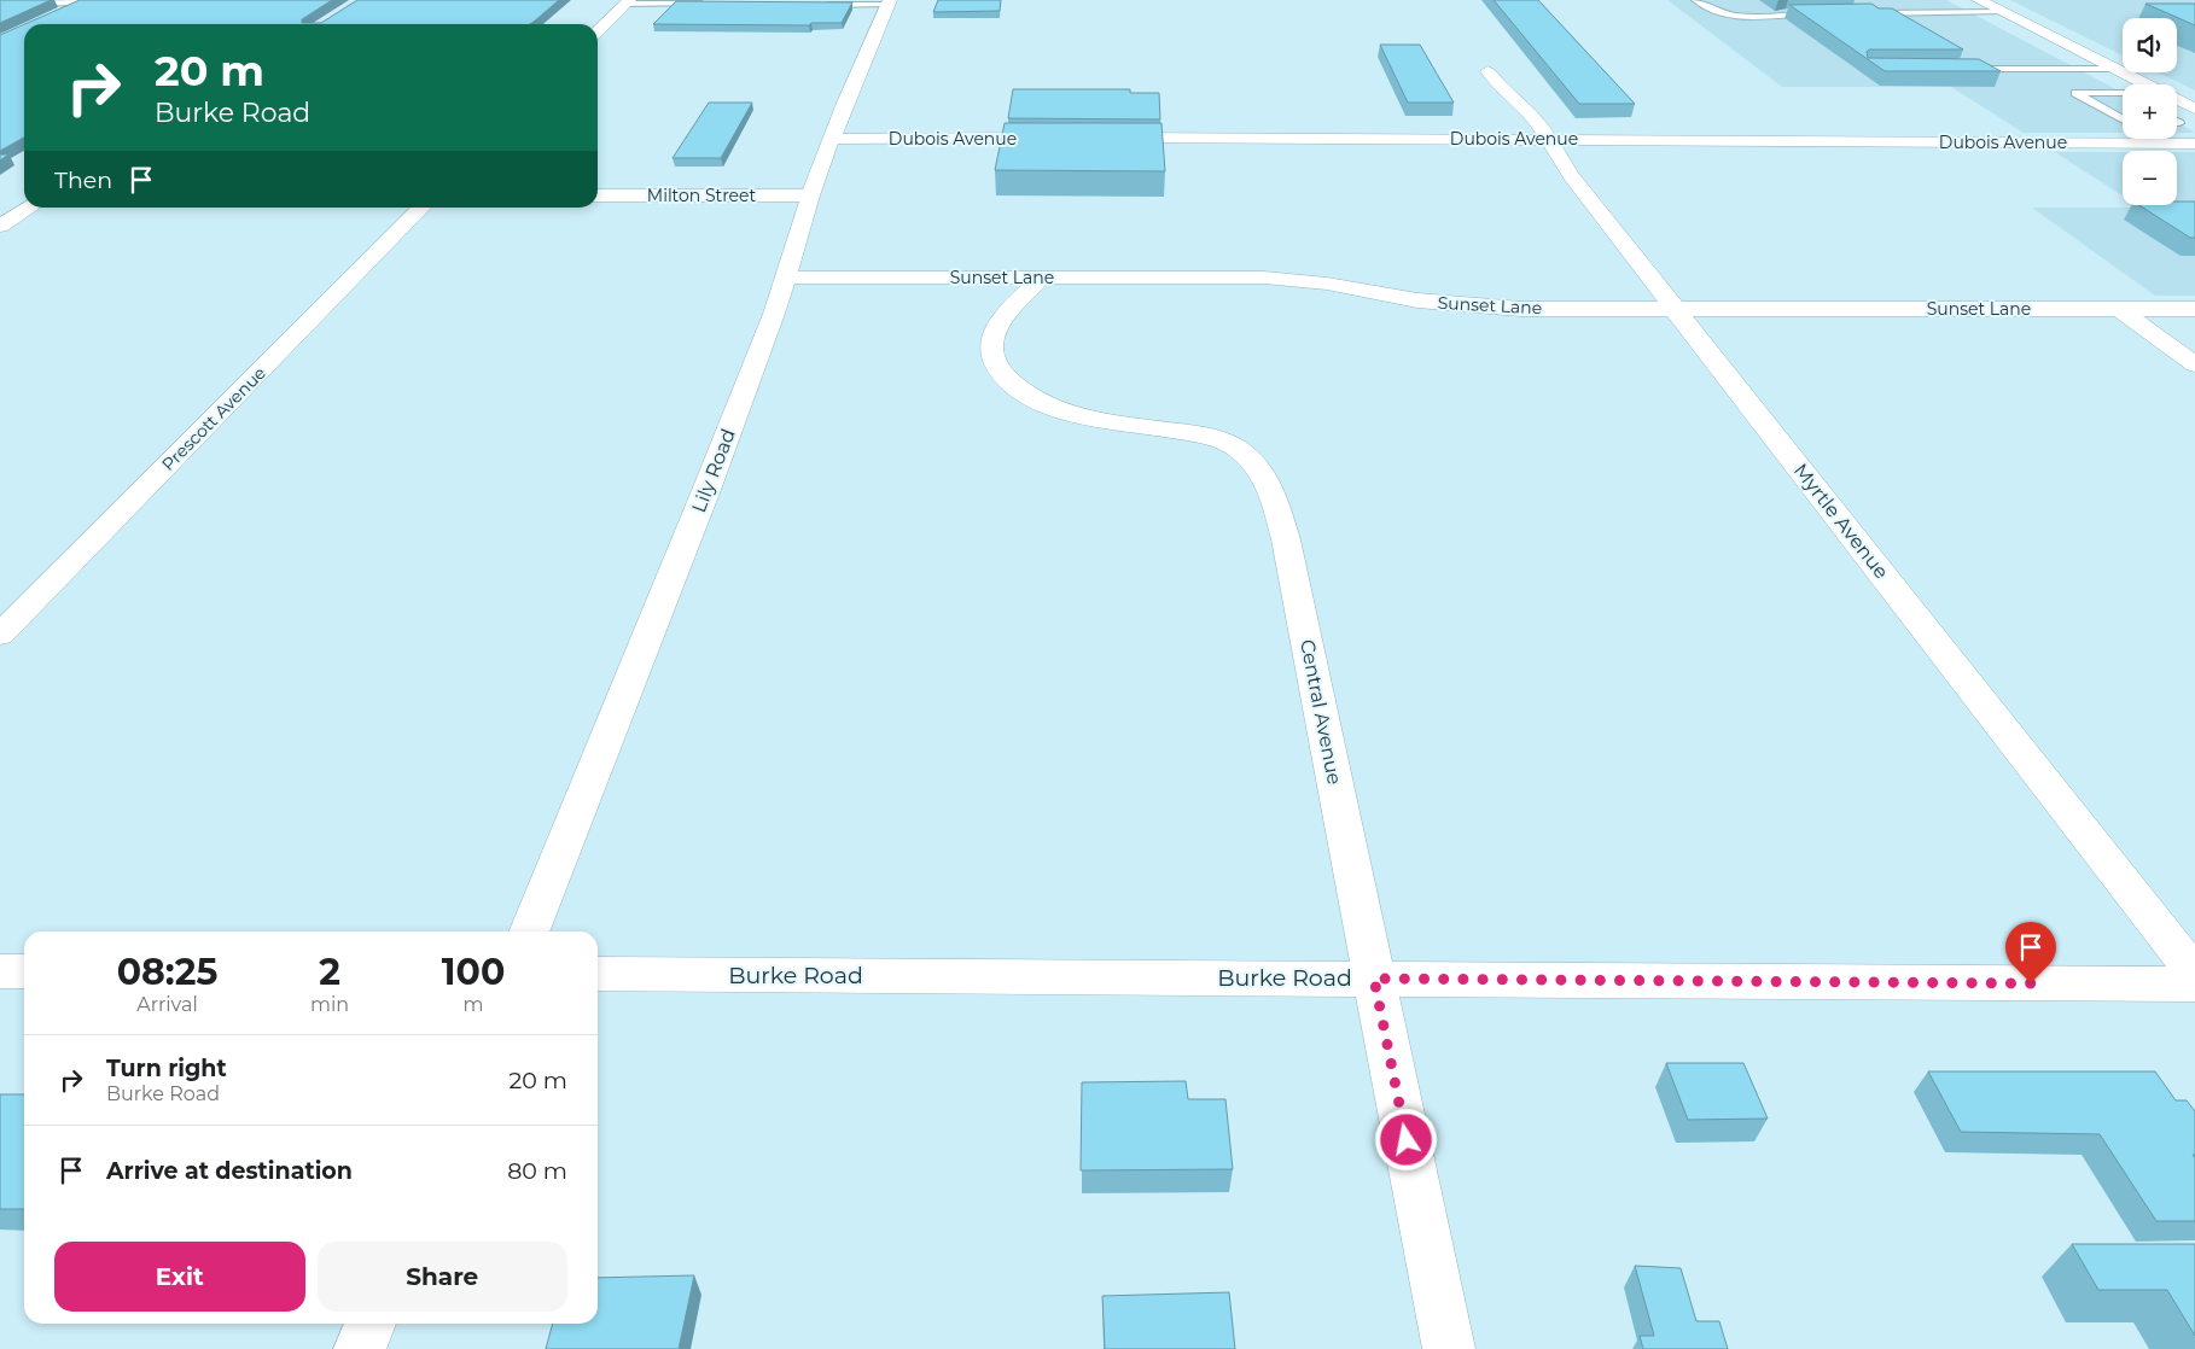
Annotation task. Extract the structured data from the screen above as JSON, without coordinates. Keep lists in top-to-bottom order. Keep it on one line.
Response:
{"streets":{"street":["Dubois Avenue","Milton Street","Sunset Lane","Prescott Avenue","Lily Road","Myrtle Avenue","Central Avenue","Burke Road"]},"crossings":[["Dubois Avenue","Lily Road"],["Dubois Avenue","Myrtle Avenue"],["Milton Street","Lily Road"],["Sunset Lane","Lily Road"],["Sunset Lane","Myrtle Avenue"],["Sunset Lane","Central Avenue"],["Central Avenue","Burke Road"]],"page":{"map_buttons":["+","−"],"turn":["20 m","Burke Road"],"then":"Then","eta":["08:25","Arrival","2","min","100","m"],"list":[{"name":"Turn right","note":"Burke Road","value":"20 m"},{"name":"Arrive at destination","value":"80 m"}],"buttons":["Exit","Share"]}}
